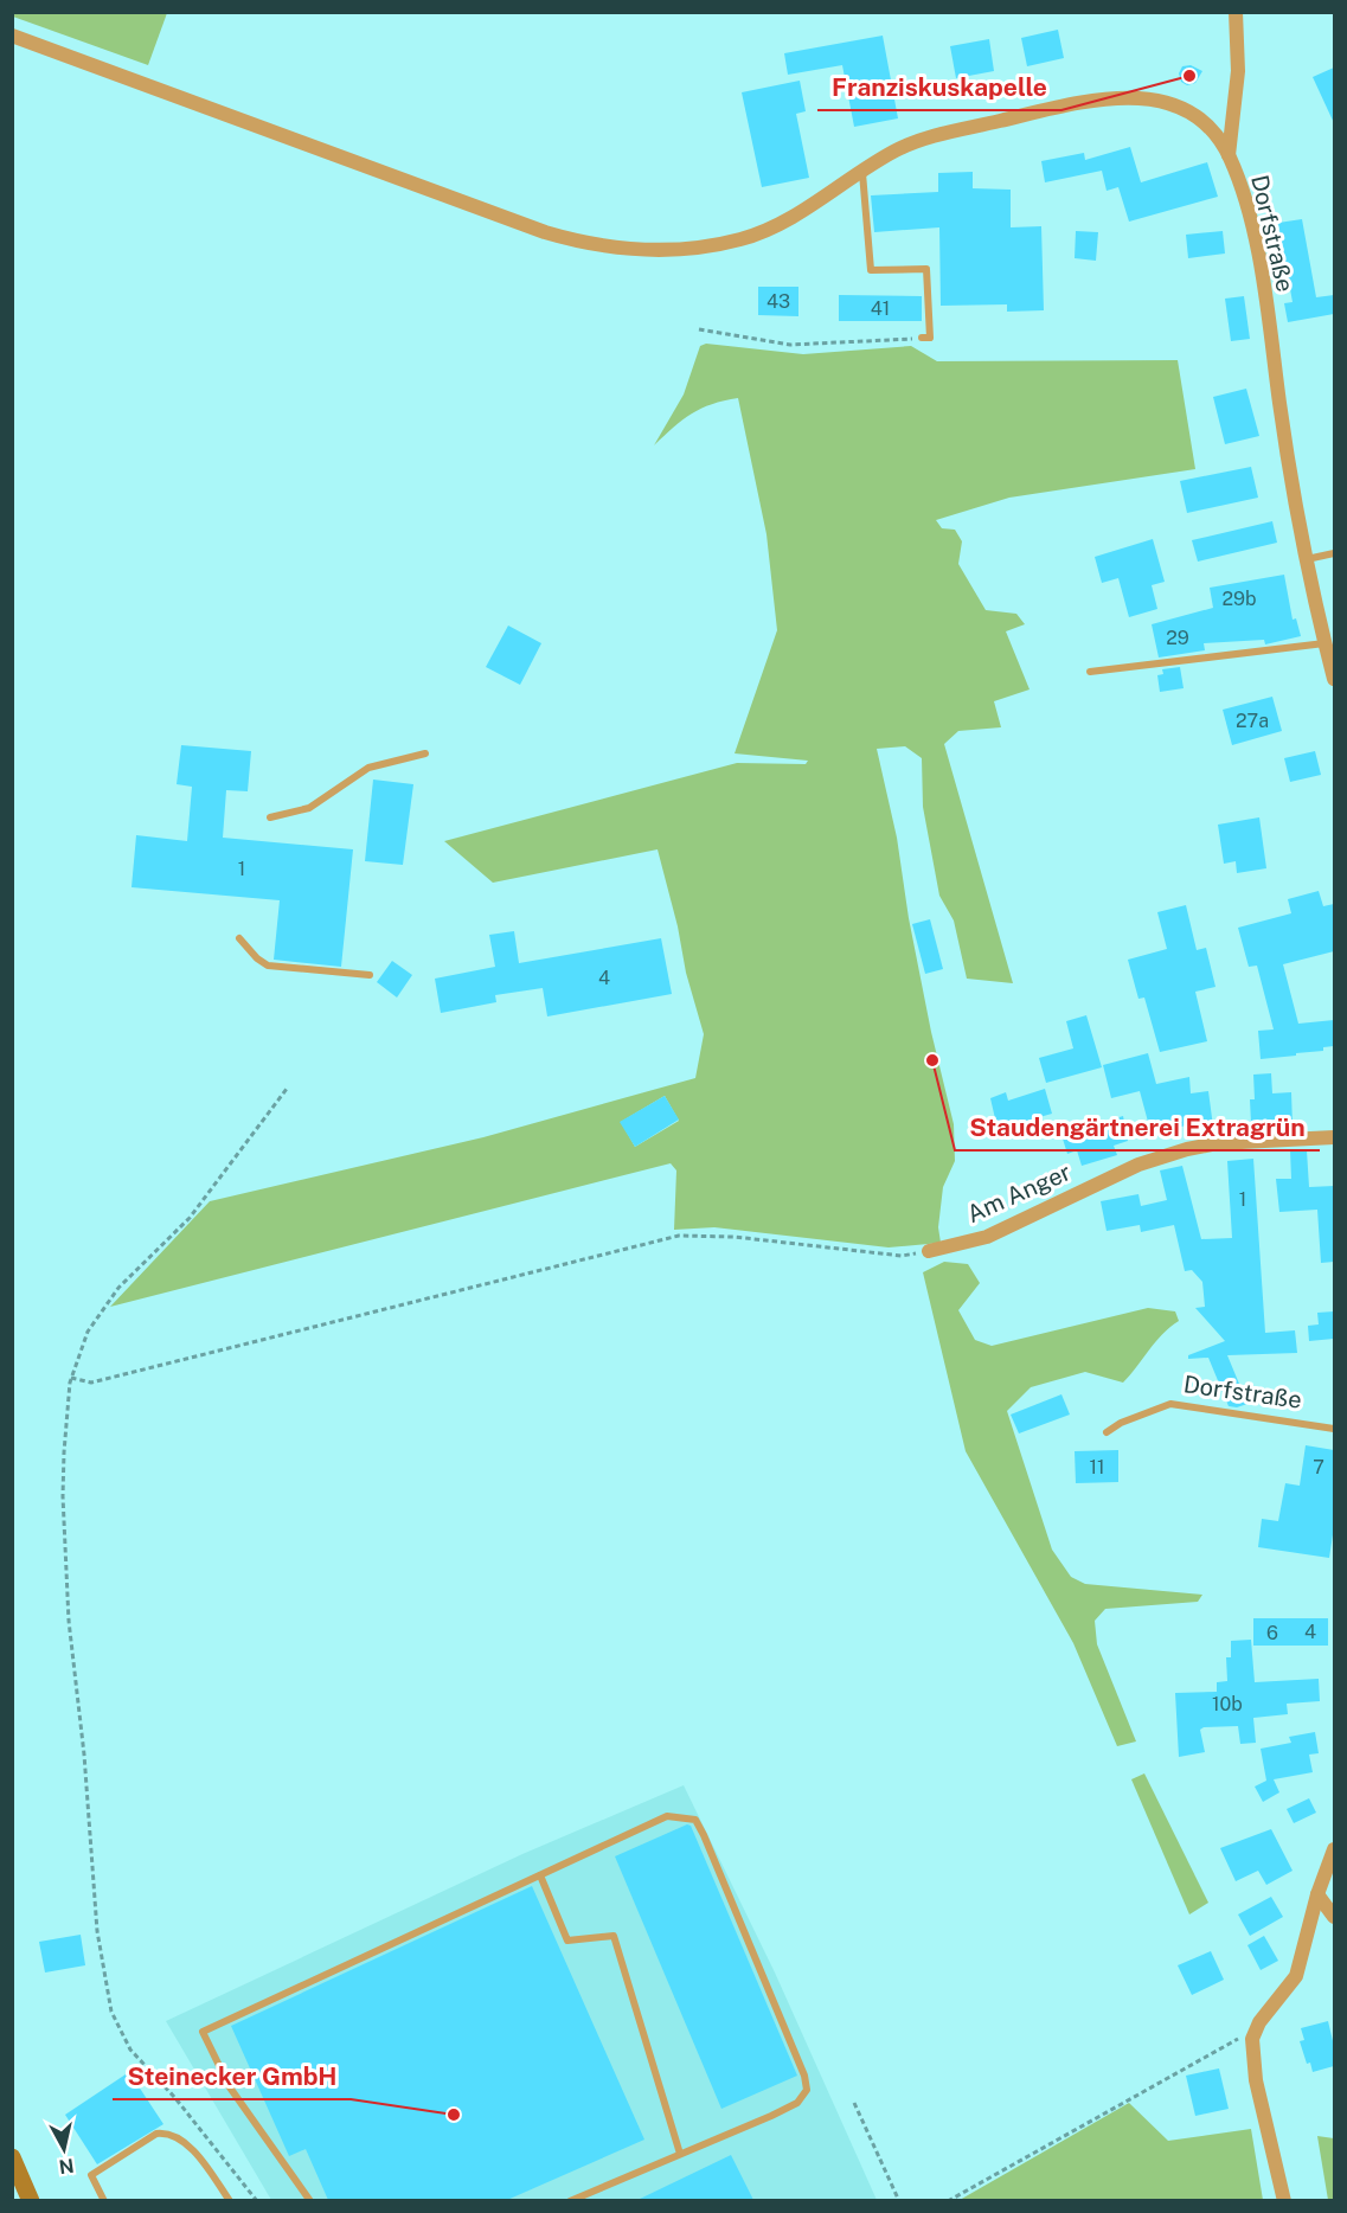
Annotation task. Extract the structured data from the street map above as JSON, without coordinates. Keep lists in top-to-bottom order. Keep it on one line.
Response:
{"streets":{"street":["Dorfstraße","Am Anger"]},"places":["Franziskuskapelle","Staudengärtnerei Extragrün","Steinecker GmbH"],"house_numbers":["43","41","29b","29","27a","1","4","1","11","7","4","6","10b"],"north":"bottom"}
